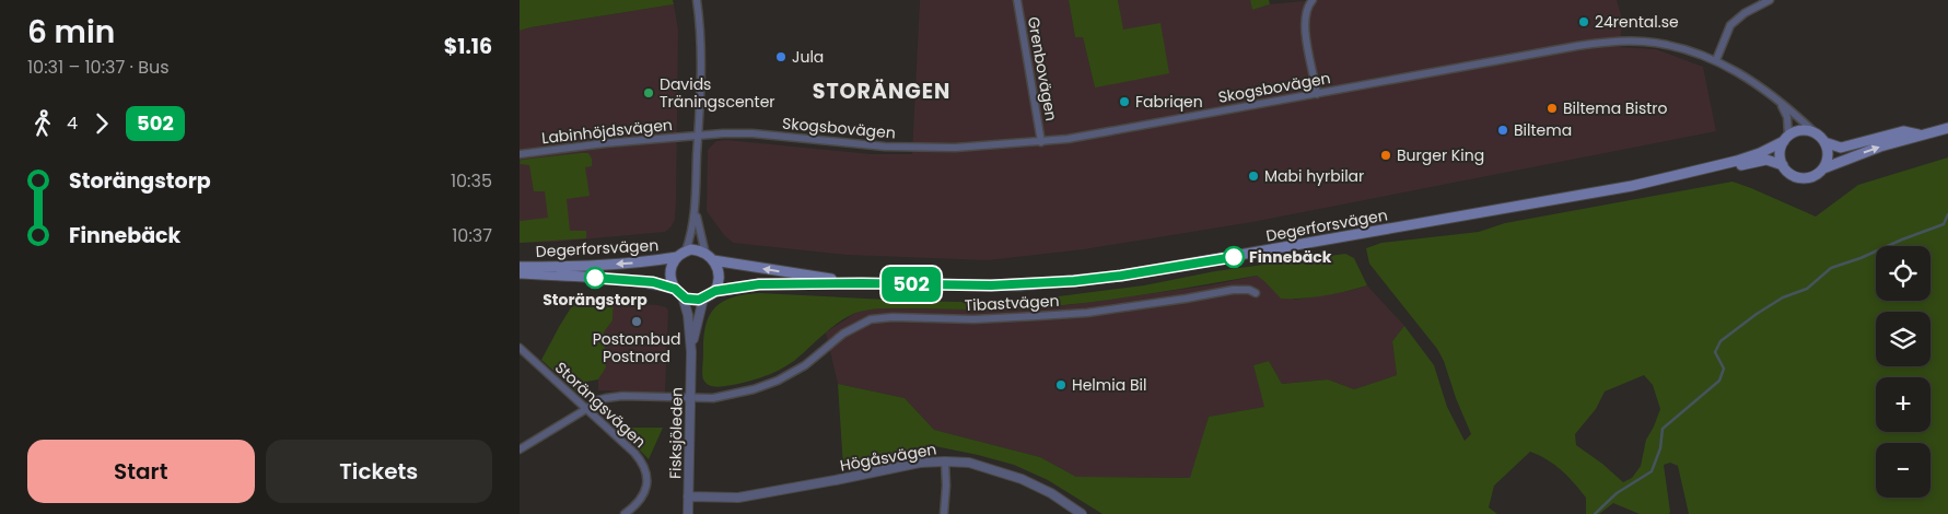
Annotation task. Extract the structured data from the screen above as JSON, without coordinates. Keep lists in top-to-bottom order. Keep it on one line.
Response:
{"streets":{"main road":["Degerforsvägen"],"street":["Grenbovägen","Skogsbovägen","Labinhöjdsvägen","Tibastvägen","Storängsvägen","Fisksjöleden","Högåsvägen"]},"crossings":[["Grenbovägen","Skogsbovägen"],["Skogsbovägen","Labinhöjdsvägen"],["Skogsbovägen","Degerforsvägen"],["Degerforsvägen","Fisksjöleden"],["Tibastvägen","Storängsvägen"],["Tibastvägen","Fisksjöleden"],["Fisksjöleden","Högåsvägen"]],"districts":["STORÄNGEN"],"places":["24rental.se","Jula","Davids Träningscenter","Fabriqen","Biltema Bistro","Biltema","Burger King","Mabi hyrbilar","Finnebäck","Storängstorp","Postombud Postnord","Helmia Bil"],"lines":["bus line 502"],"page":{"heading":["6 min","10:31 – 10:37 · Bus","$1.16"],"on_map":"502","legs":["4","502"],"list":[{"name":"Storängstorp","value":"10:35"},{"name":"Finnebäck","value":"10:37"}],"map_buttons":["+","−"],"buttons":["Start","Tickets"]}}
